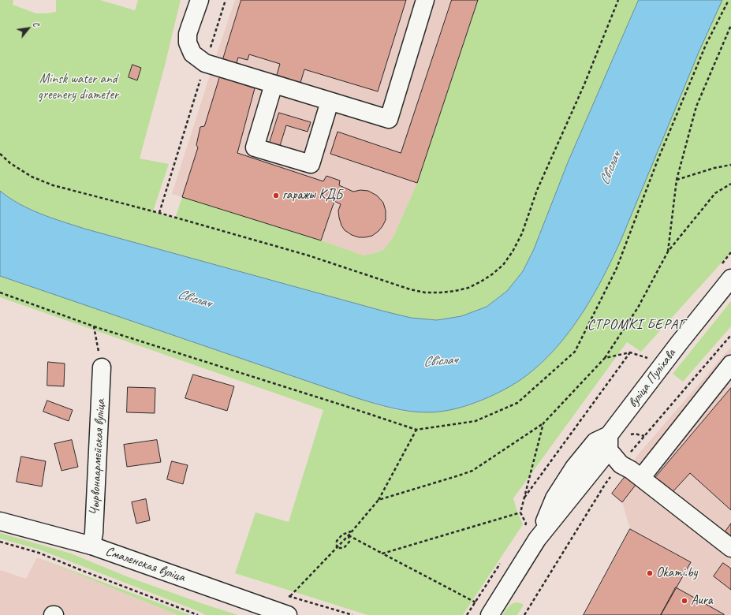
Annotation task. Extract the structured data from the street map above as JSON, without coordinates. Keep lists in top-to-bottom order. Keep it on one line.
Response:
{"streets":{"street":["вуліца Пуліхава","Чырвонаармейская вуліца","Смаленская вуліца"]},"crossings":[["Чырвонаармейская вуліца","Смаленская вуліца"]],"districts":["СТРОМКІ БЕРАГ"],"water":["Свіслач"],"parks":["Minsk water and greenery diameter"],"places":["гаражы КДБ","Okami.by","Aura"],"north":"top right"}
